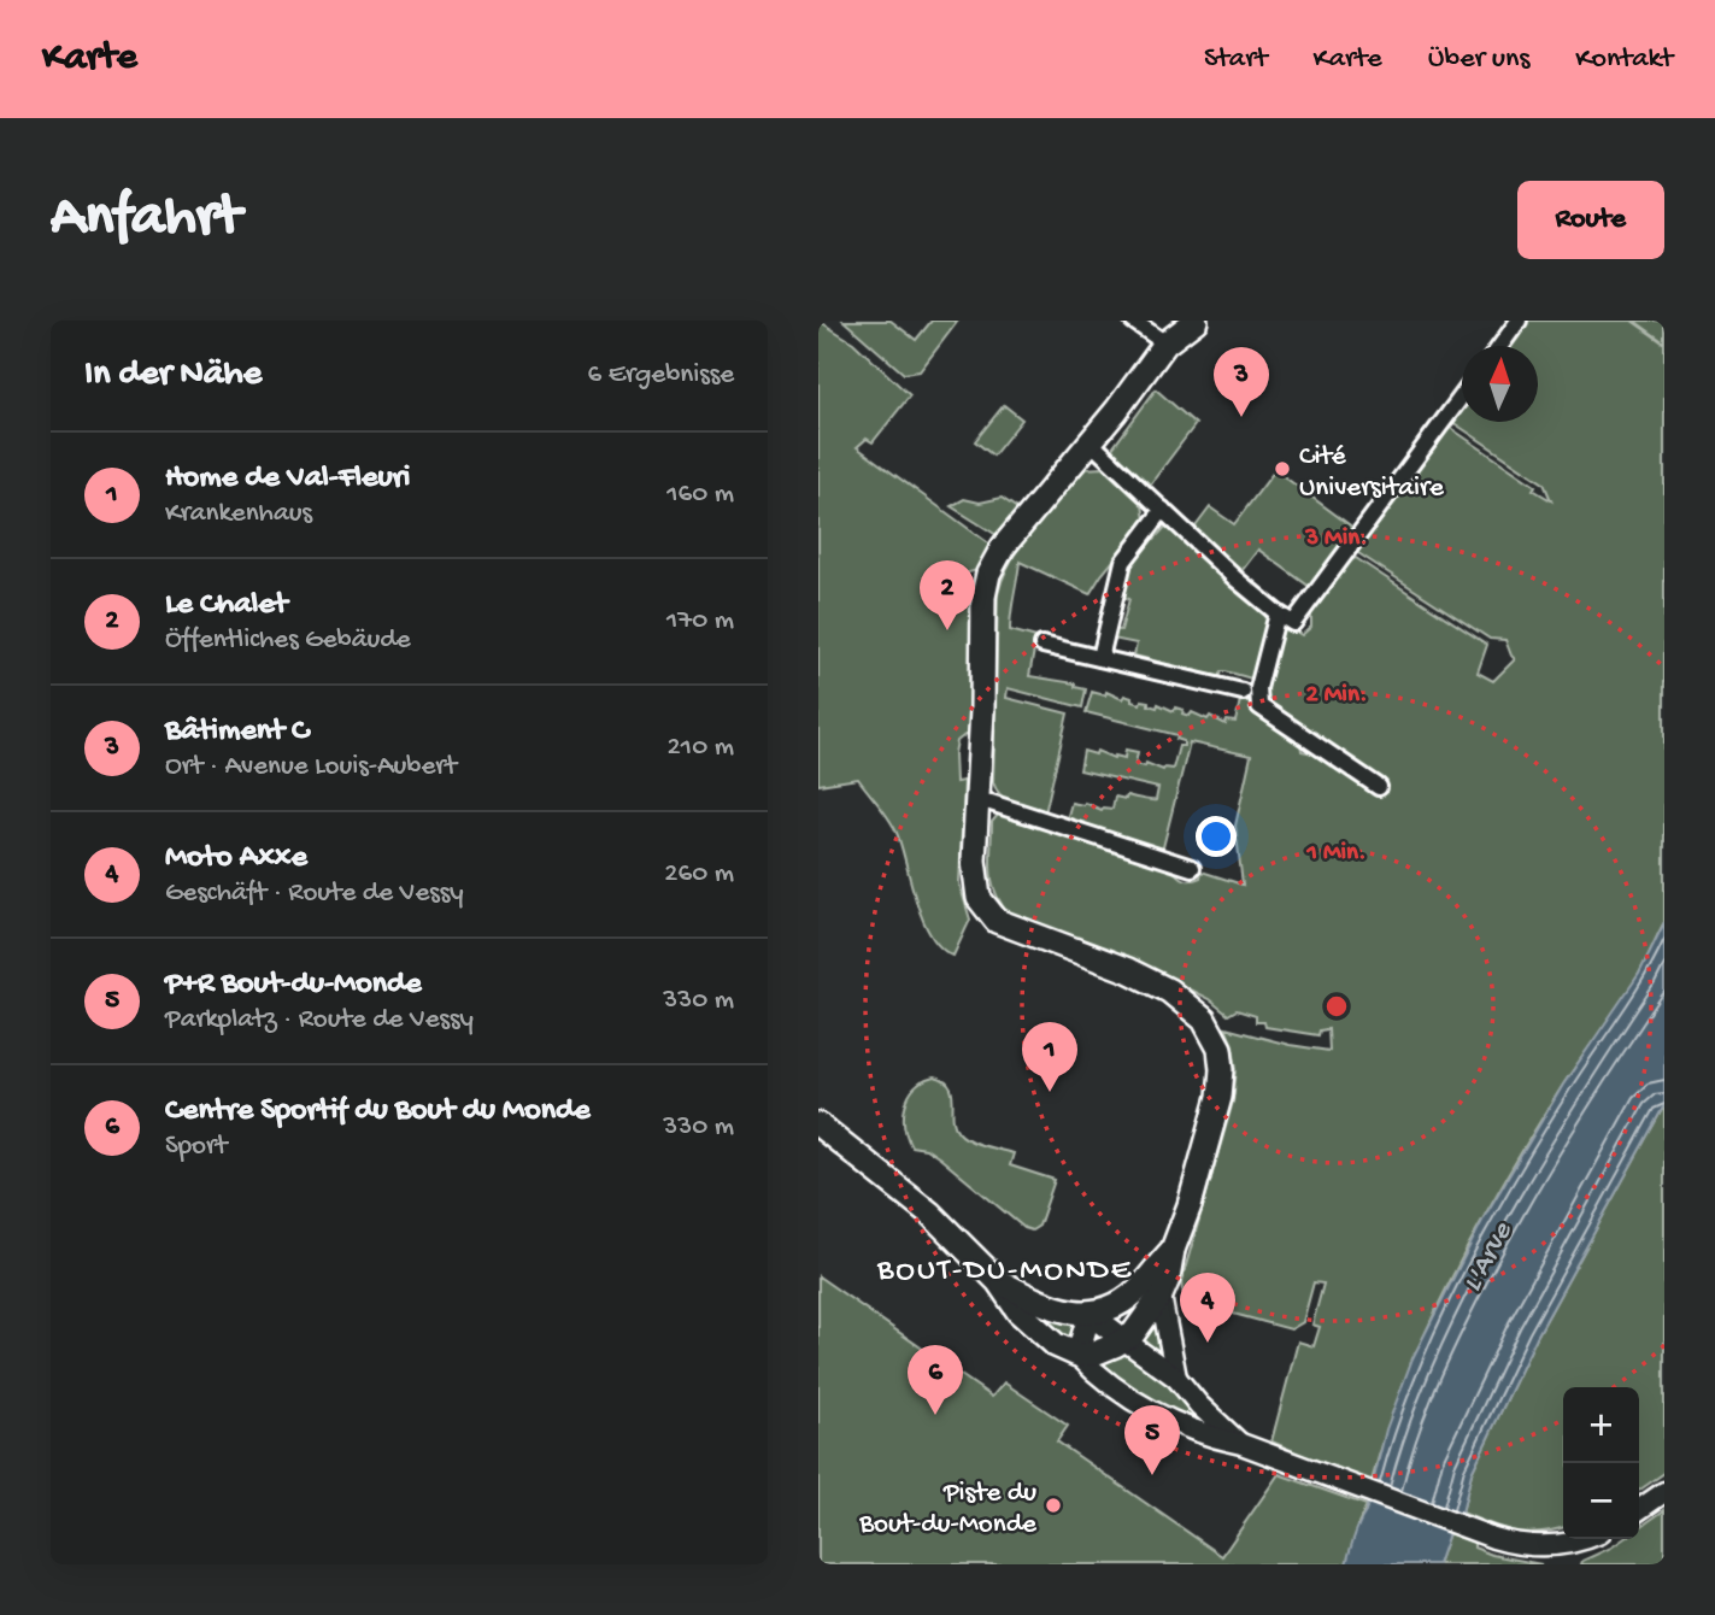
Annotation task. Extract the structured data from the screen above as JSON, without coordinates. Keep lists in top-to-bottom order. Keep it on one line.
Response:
{"districts":["BOUT-DU-MONDE"],"water":["L'Arve"],"places":["Cité Universitaire","Piste du Bout-du-Monde"],"north":"top","page":{"header":"Karte","nav":["Start","Karte","Über uns","Kontakt"],"buttons":"Route","title":"Anfahrt","heading":["In der Nähe","6 Ergebnisse"],"pins":["3","2","1","4","6","5"],"list":[{"mark":"1","name":"Home de Val-Fleuri","note":"Krankenhaus","value":"160 m"},{"mark":"2","name":"Le Chalet","note":"Öffentliches Gebäude","value":"170 m"},{"mark":"3","name":"Bâtiment C","note":"Ort · Avenue Louis-Aubert","value":"210 m"},{"mark":"4","name":"Moto Axxe","note":"Geschäft · Route de Vessy","value":"260 m"},{"mark":"5","name":"P+R Bout-du-Monde","note":"Parkplatz · Route de Vessy","value":"330 m"},{"mark":"6","name":"Centre Sportif du Bout du Monde","note":"Sport","value":"330 m"}],"map_buttons":["+","−"]},"rings":["3 Min.","2 Min.","1 Min."]}
